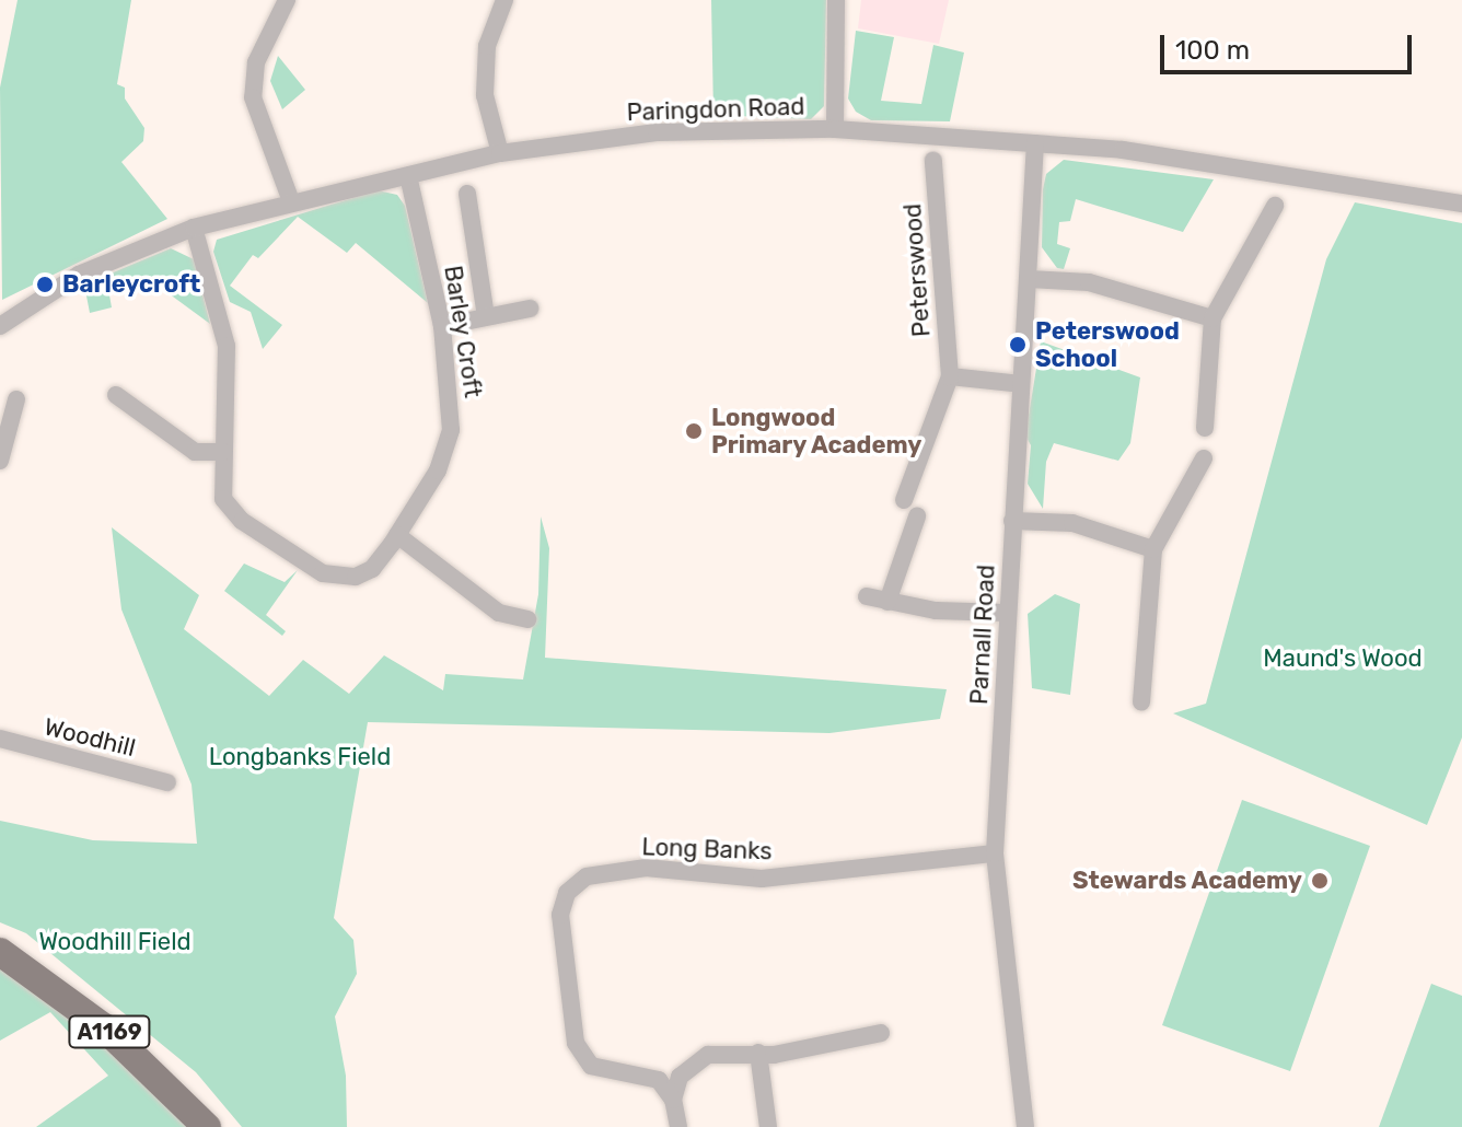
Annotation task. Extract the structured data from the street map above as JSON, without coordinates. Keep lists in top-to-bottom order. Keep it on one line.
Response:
{"streets":{"main road":["A1169"],"street":["Paringdon Road","Peterswood","Barley Croft","Parnall Road","Woodhill","Long Banks"]},"crossings":[["Paringdon Road","Barley Croft"],["Paringdon Road","Parnall Road"],["Parnall Road","Long Banks"]],"parks":["Maund's Wood","Longbanks Field","Woodhill Field"],"places":["Barleycroft","Peterswood School","Longwood Primary Academy","Stewards Academy"],"scale_bar":"100 m"}
